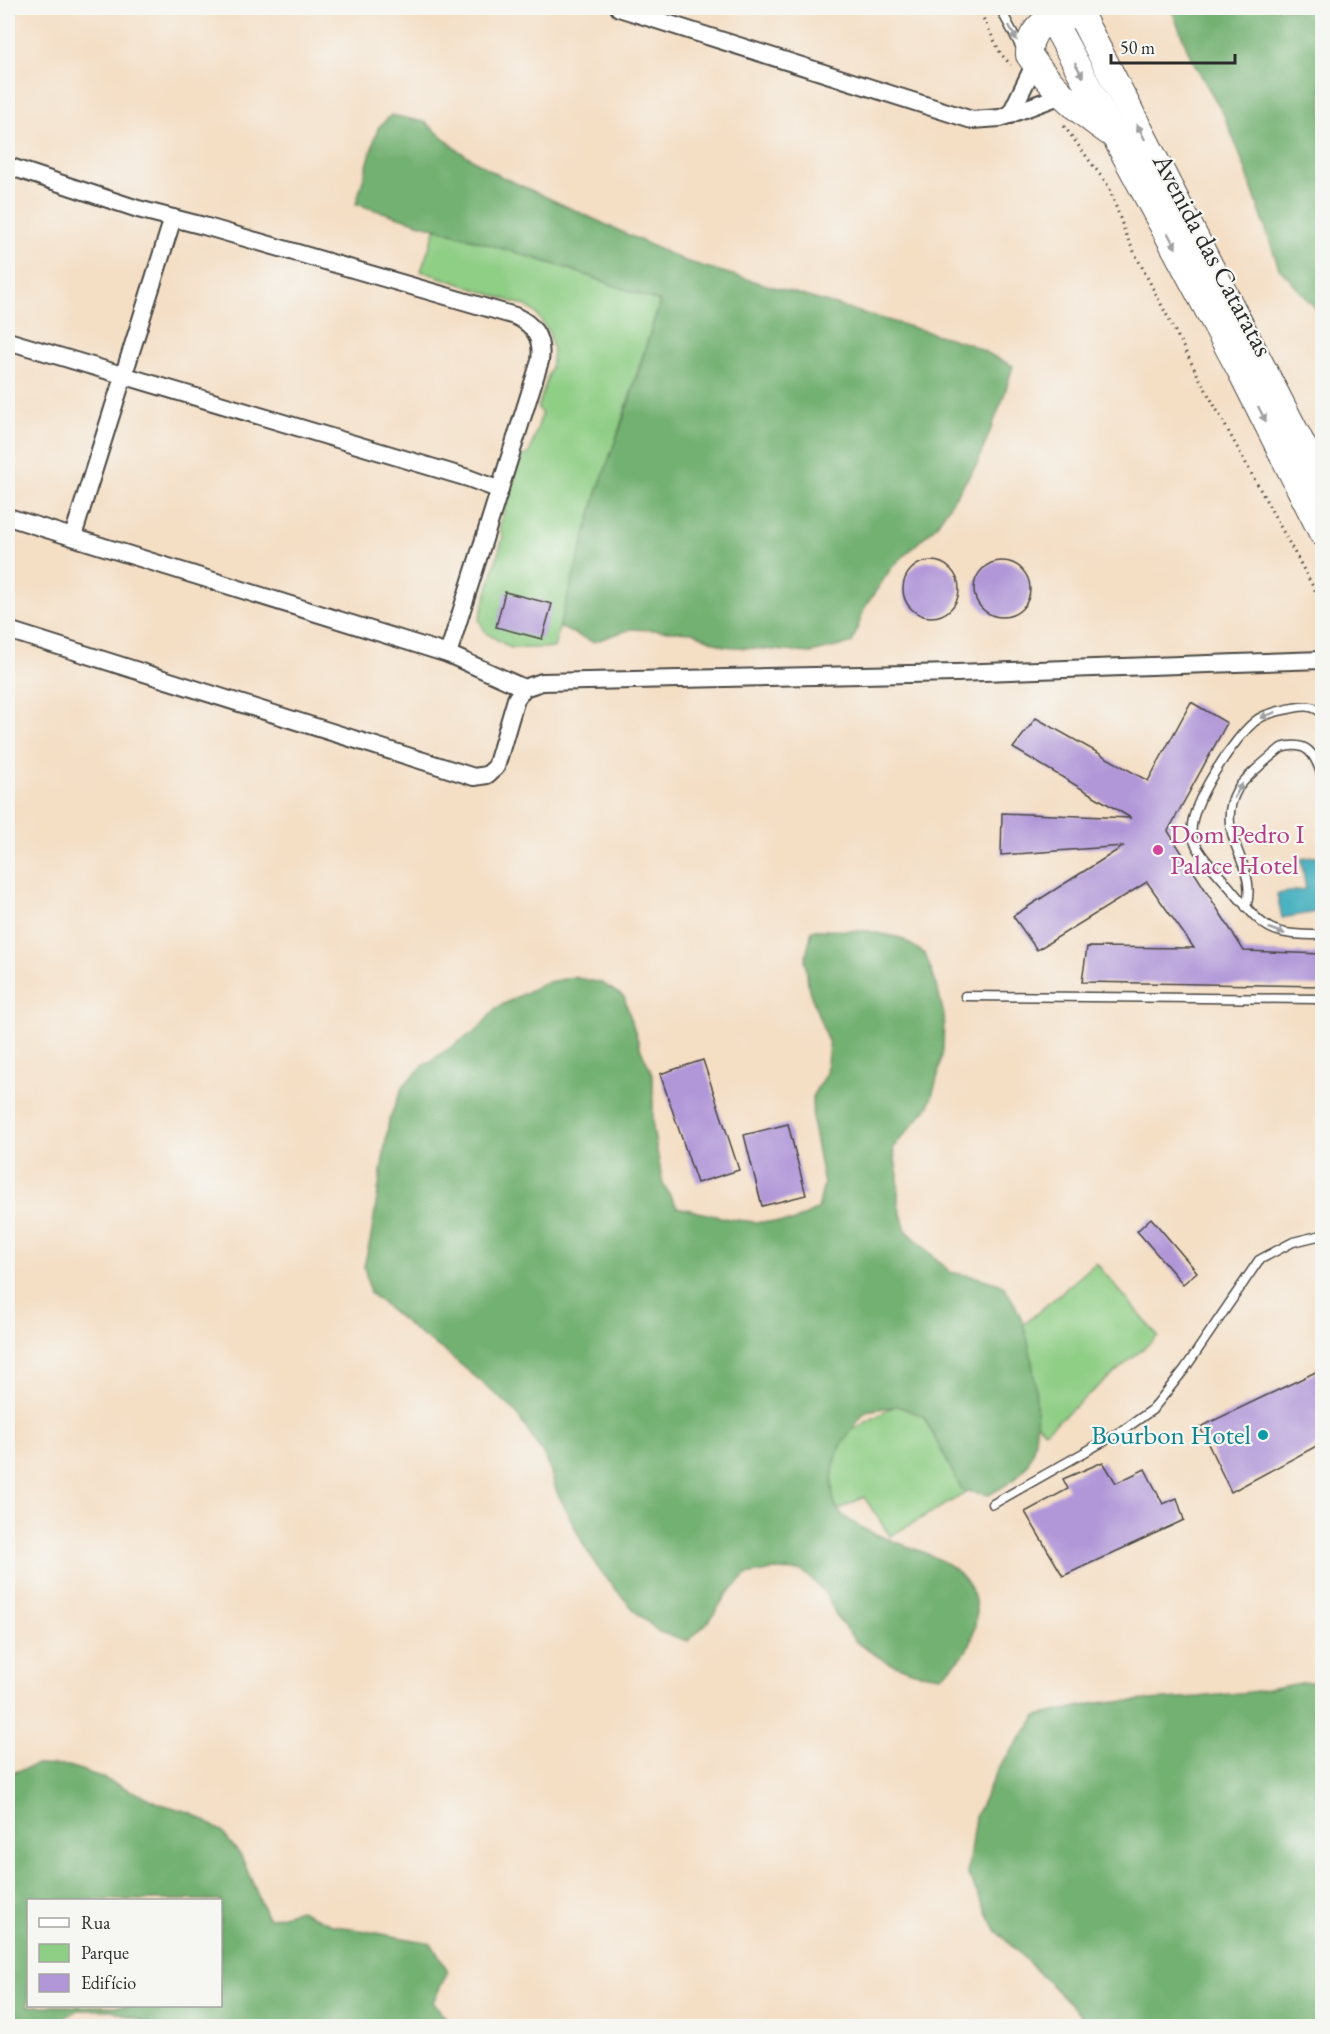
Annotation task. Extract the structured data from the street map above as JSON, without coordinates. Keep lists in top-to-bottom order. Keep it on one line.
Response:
{"streets":{"main road":["Avenida das Cataratas"]},"places":["Dom Pedro I Palace Hotel","Bourbon Hotel"],"legend":["Rua","Parque","Edifício"],"scale_bar":"50 m"}
